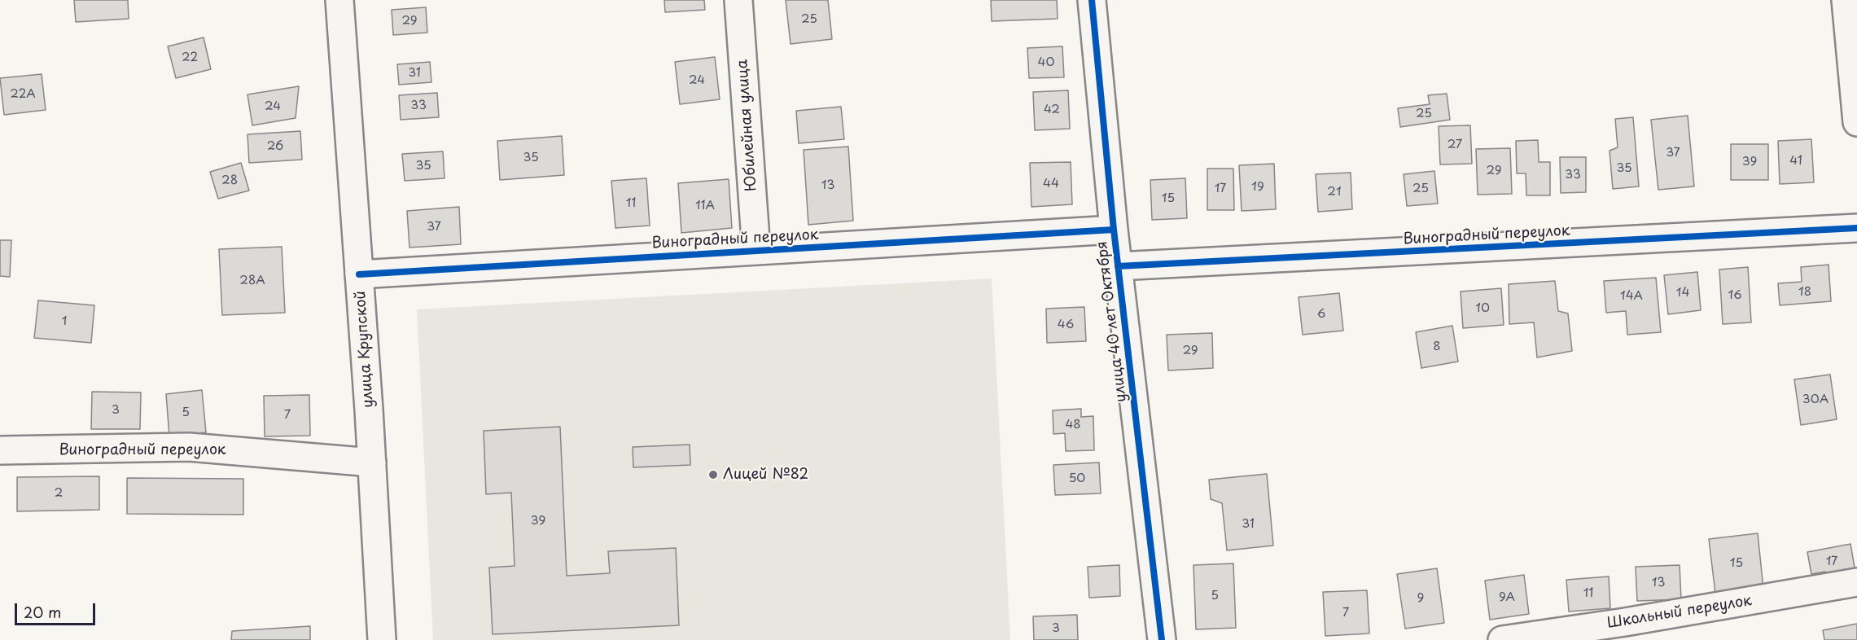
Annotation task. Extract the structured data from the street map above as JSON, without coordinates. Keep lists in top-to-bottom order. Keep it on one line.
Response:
{"streets":{"street":["Юбилейная улица","Виноградный переулок","улица 40 лет Октября","улица Крупской","Школьный переулок"]},"crossings":[["Юбилейная улица","Виноградный переулок"],["Виноградный переулок","улица 40 лет Октября"],["Виноградный переулок","улица Крупской"]],"places":["Лицей №82"],"house_numbers":["25","29","22","40","31","24","22А","33","24","42","25","27","26","37","35","41","39","35","35","29","33","28","44","13","19","17","25","21","15","11","11А","37","28А","18","14","16","14А","10","6","1","46","8","29","30А","3","5","7","48","50","2","39","31","17","15","13","11","5","9А","9","7","3"],"scale_bar":"20 m"}
